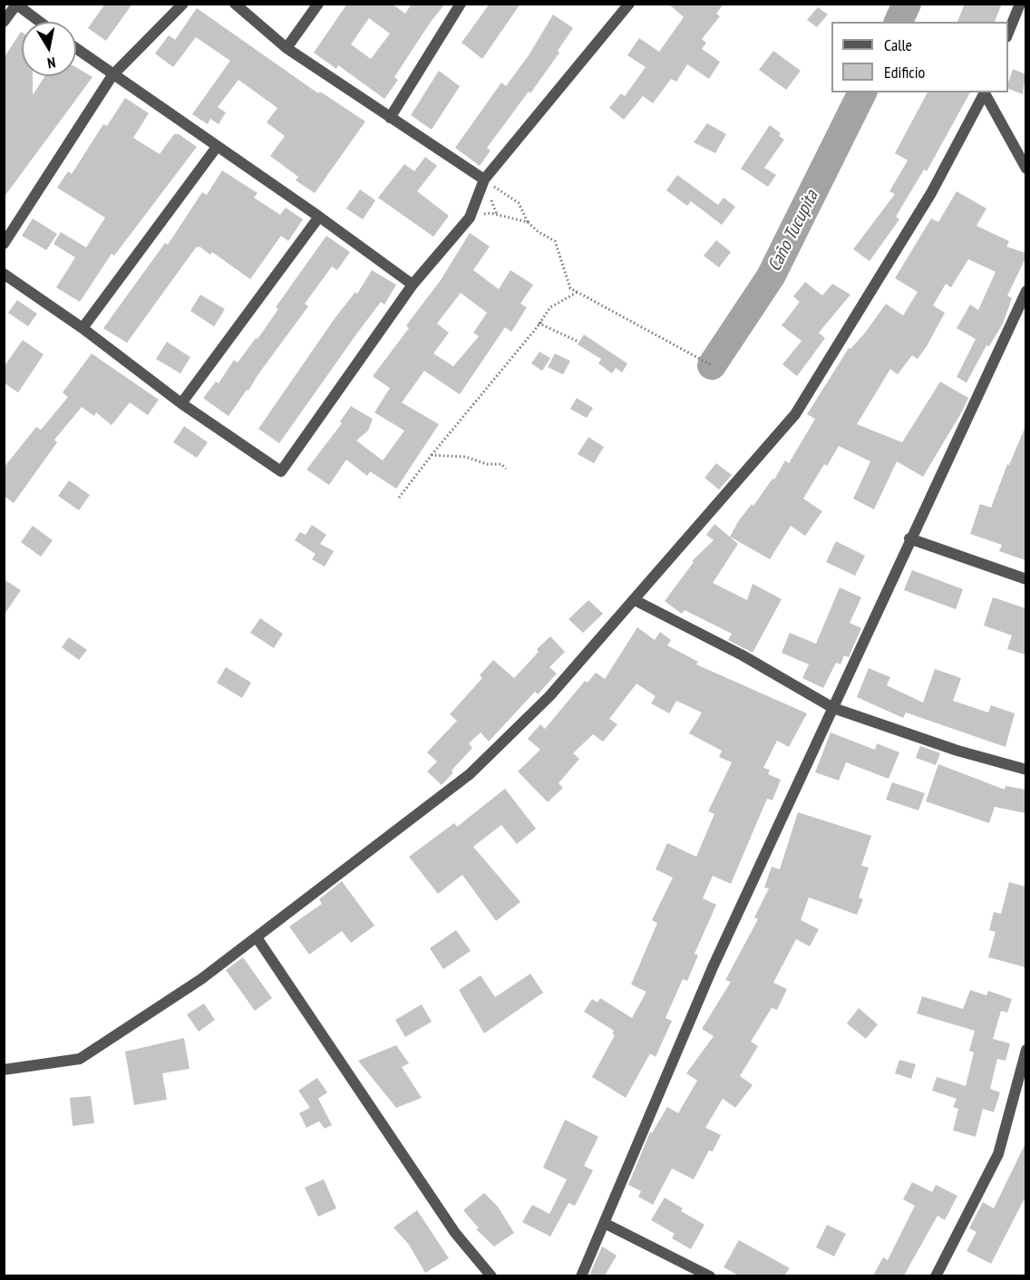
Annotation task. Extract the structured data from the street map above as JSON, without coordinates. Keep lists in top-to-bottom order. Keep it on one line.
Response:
{"water":["Caño Tucupita"],"legend":["Calle","Edificio"],"north":"bottom"}
